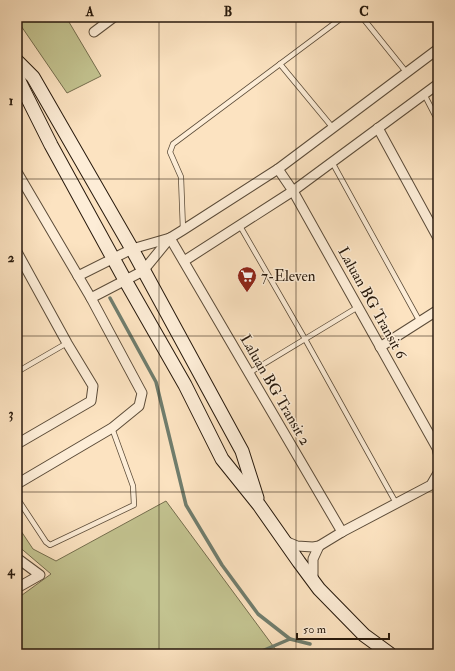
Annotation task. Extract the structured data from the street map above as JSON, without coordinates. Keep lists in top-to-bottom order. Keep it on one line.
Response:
{"streets":{"street":["Laluan BG Transit 6","Laluan BG Transit 2"]},"places":{"supermarket":["7-Eleven"]},"scale_bar":"50 m","grid":{"columns":["A","B","C"],"rows":["1","2","3","4"]}}
